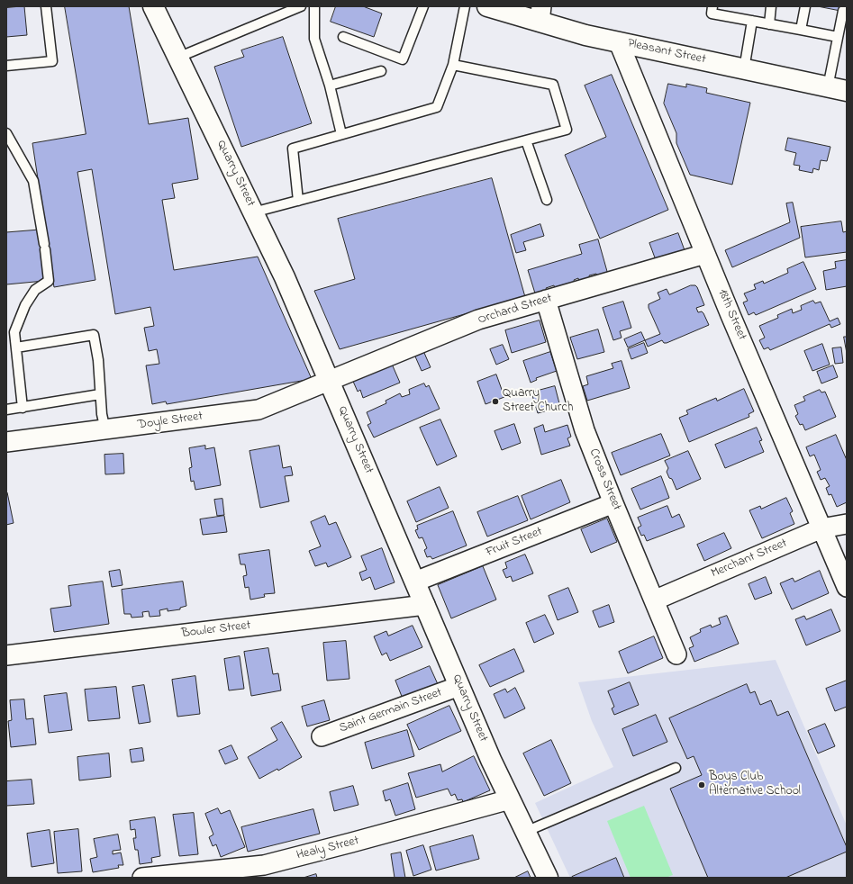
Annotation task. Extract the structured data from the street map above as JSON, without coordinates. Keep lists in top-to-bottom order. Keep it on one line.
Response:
{"streets":{"main road":["Pleasant Street","Quarry Street"],"street":["Orchard Street","18th Street","Doyle Street","Cross Street","Fruit Street","Merchant Street","Bowler Street","Saint Germain Street","Healy Street"]},"crossings":[["Pleasant Street","18th Street"],["Quarry Street","Orchard Street"],["Quarry Street","Doyle Street"],["Quarry Street","Fruit Street"],["Quarry Street","Bowler Street"],["Quarry Street","Saint Germain Street"],["Quarry Street","Healy Street"],["Orchard Street","18th Street"],["Orchard Street","Doyle Street"],["Orchard Street","Cross Street"],["18th Street","Merchant Street"],["Cross Street","Fruit Street"],["Cross Street","Merchant Street"]],"places":["Quarry Street Church","Boys Club Alternative School"]}
